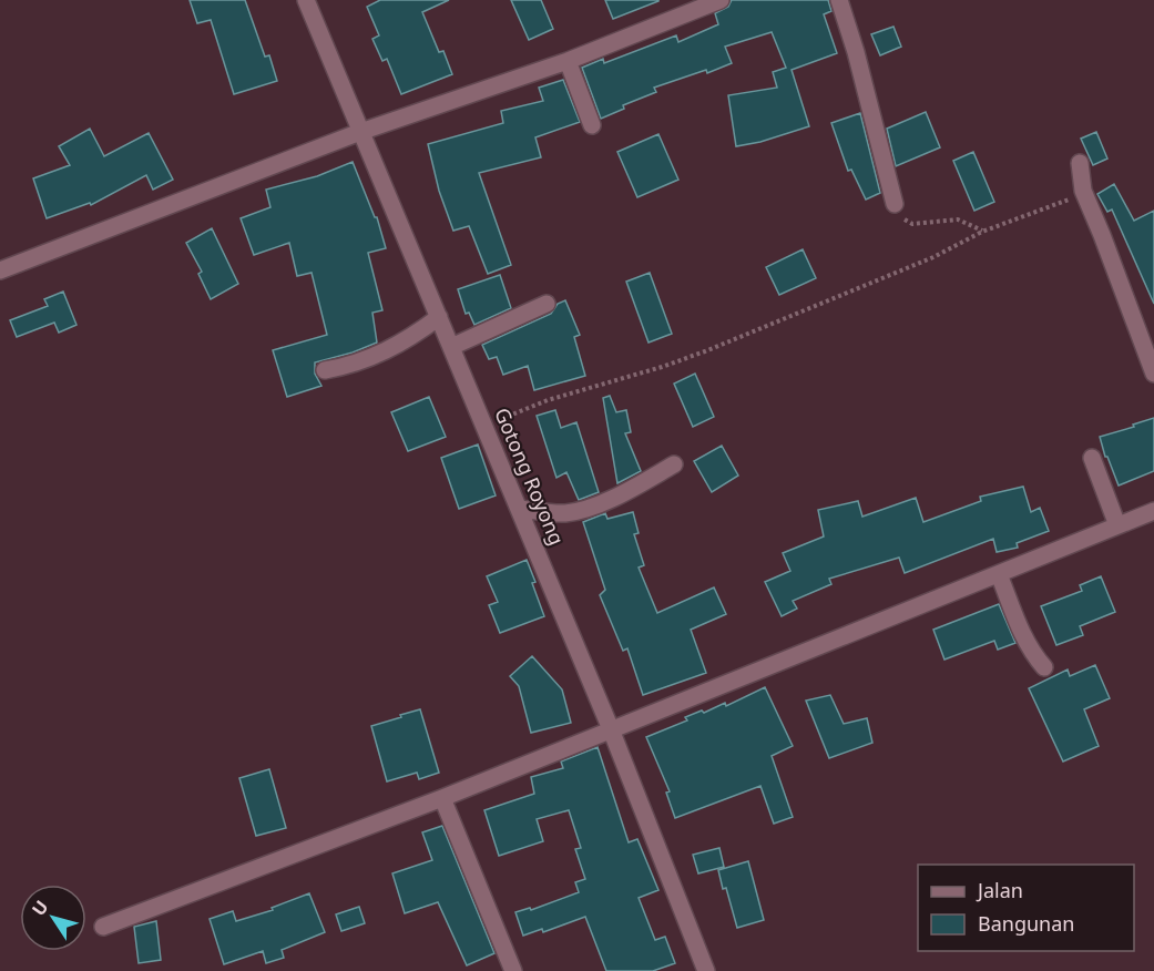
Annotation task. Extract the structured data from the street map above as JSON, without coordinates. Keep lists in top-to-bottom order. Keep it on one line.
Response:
{"streets":{"street":["Gotong Royong"]},"legend":["Jalan","Bangunan"],"north":"top left"}
